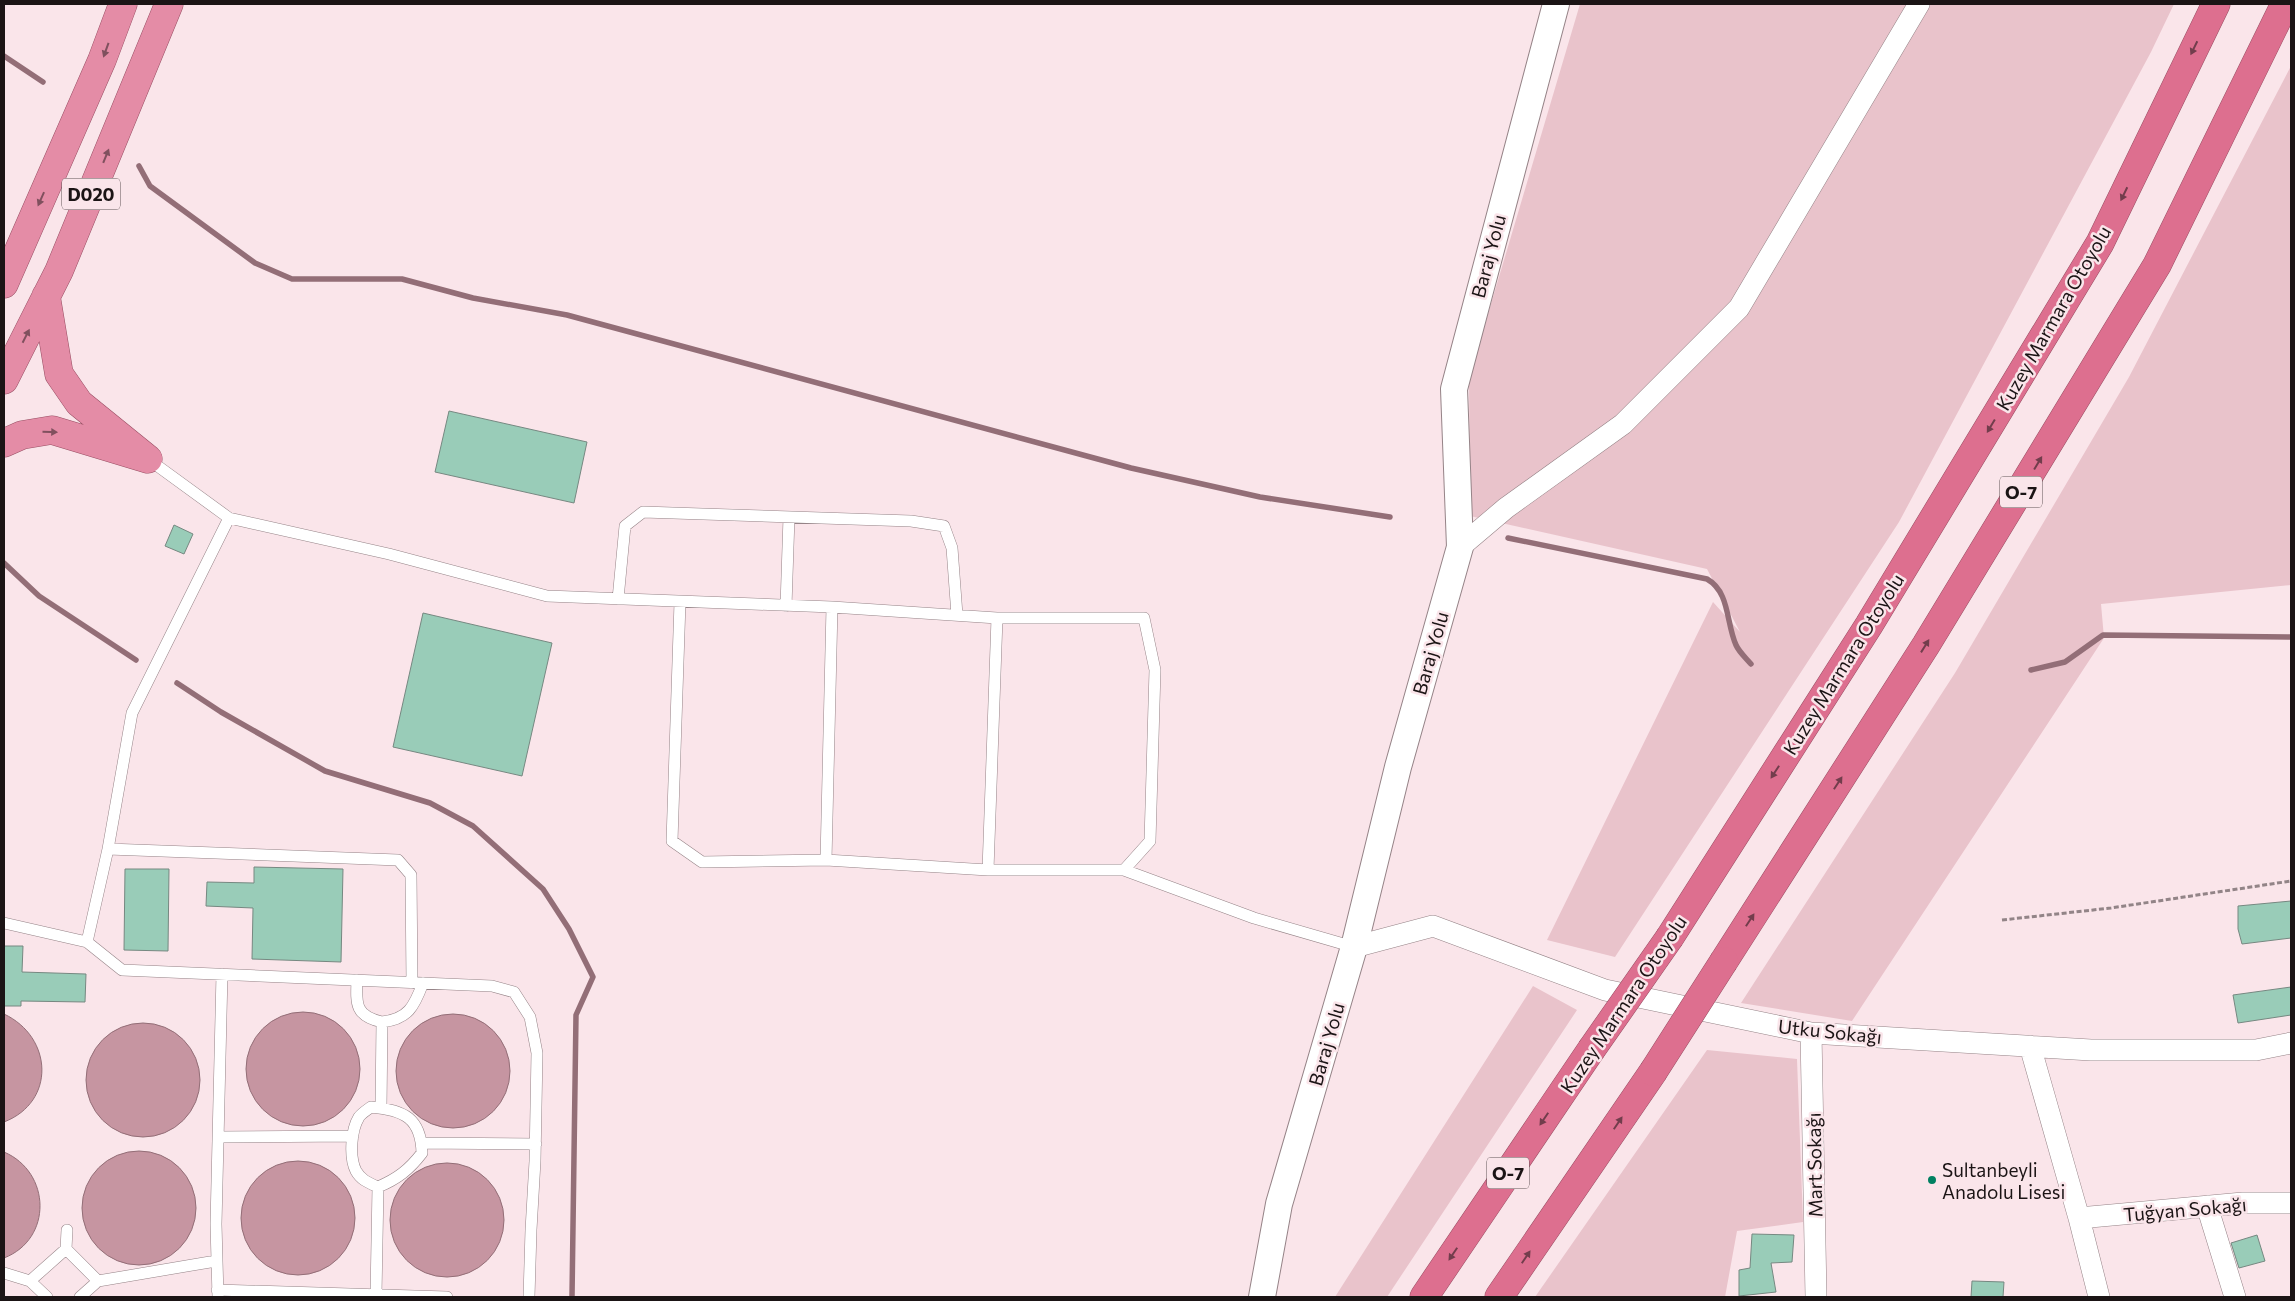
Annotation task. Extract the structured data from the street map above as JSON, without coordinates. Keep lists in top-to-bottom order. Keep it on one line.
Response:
{"streets":{"highway":["D020","Kuzey Marmara Otoyolu","O-7"],"street":["Baraj Yolu","Utku Sokağı","Mart Sokağı","Tuğyan Sokağı"]},"crossings":[["Baraj Yolu","Utku Sokağı"],["Utku Sokağı","Mart Sokağı"]],"places":["Sultanbeyli Anadolu Lisesi"]}
